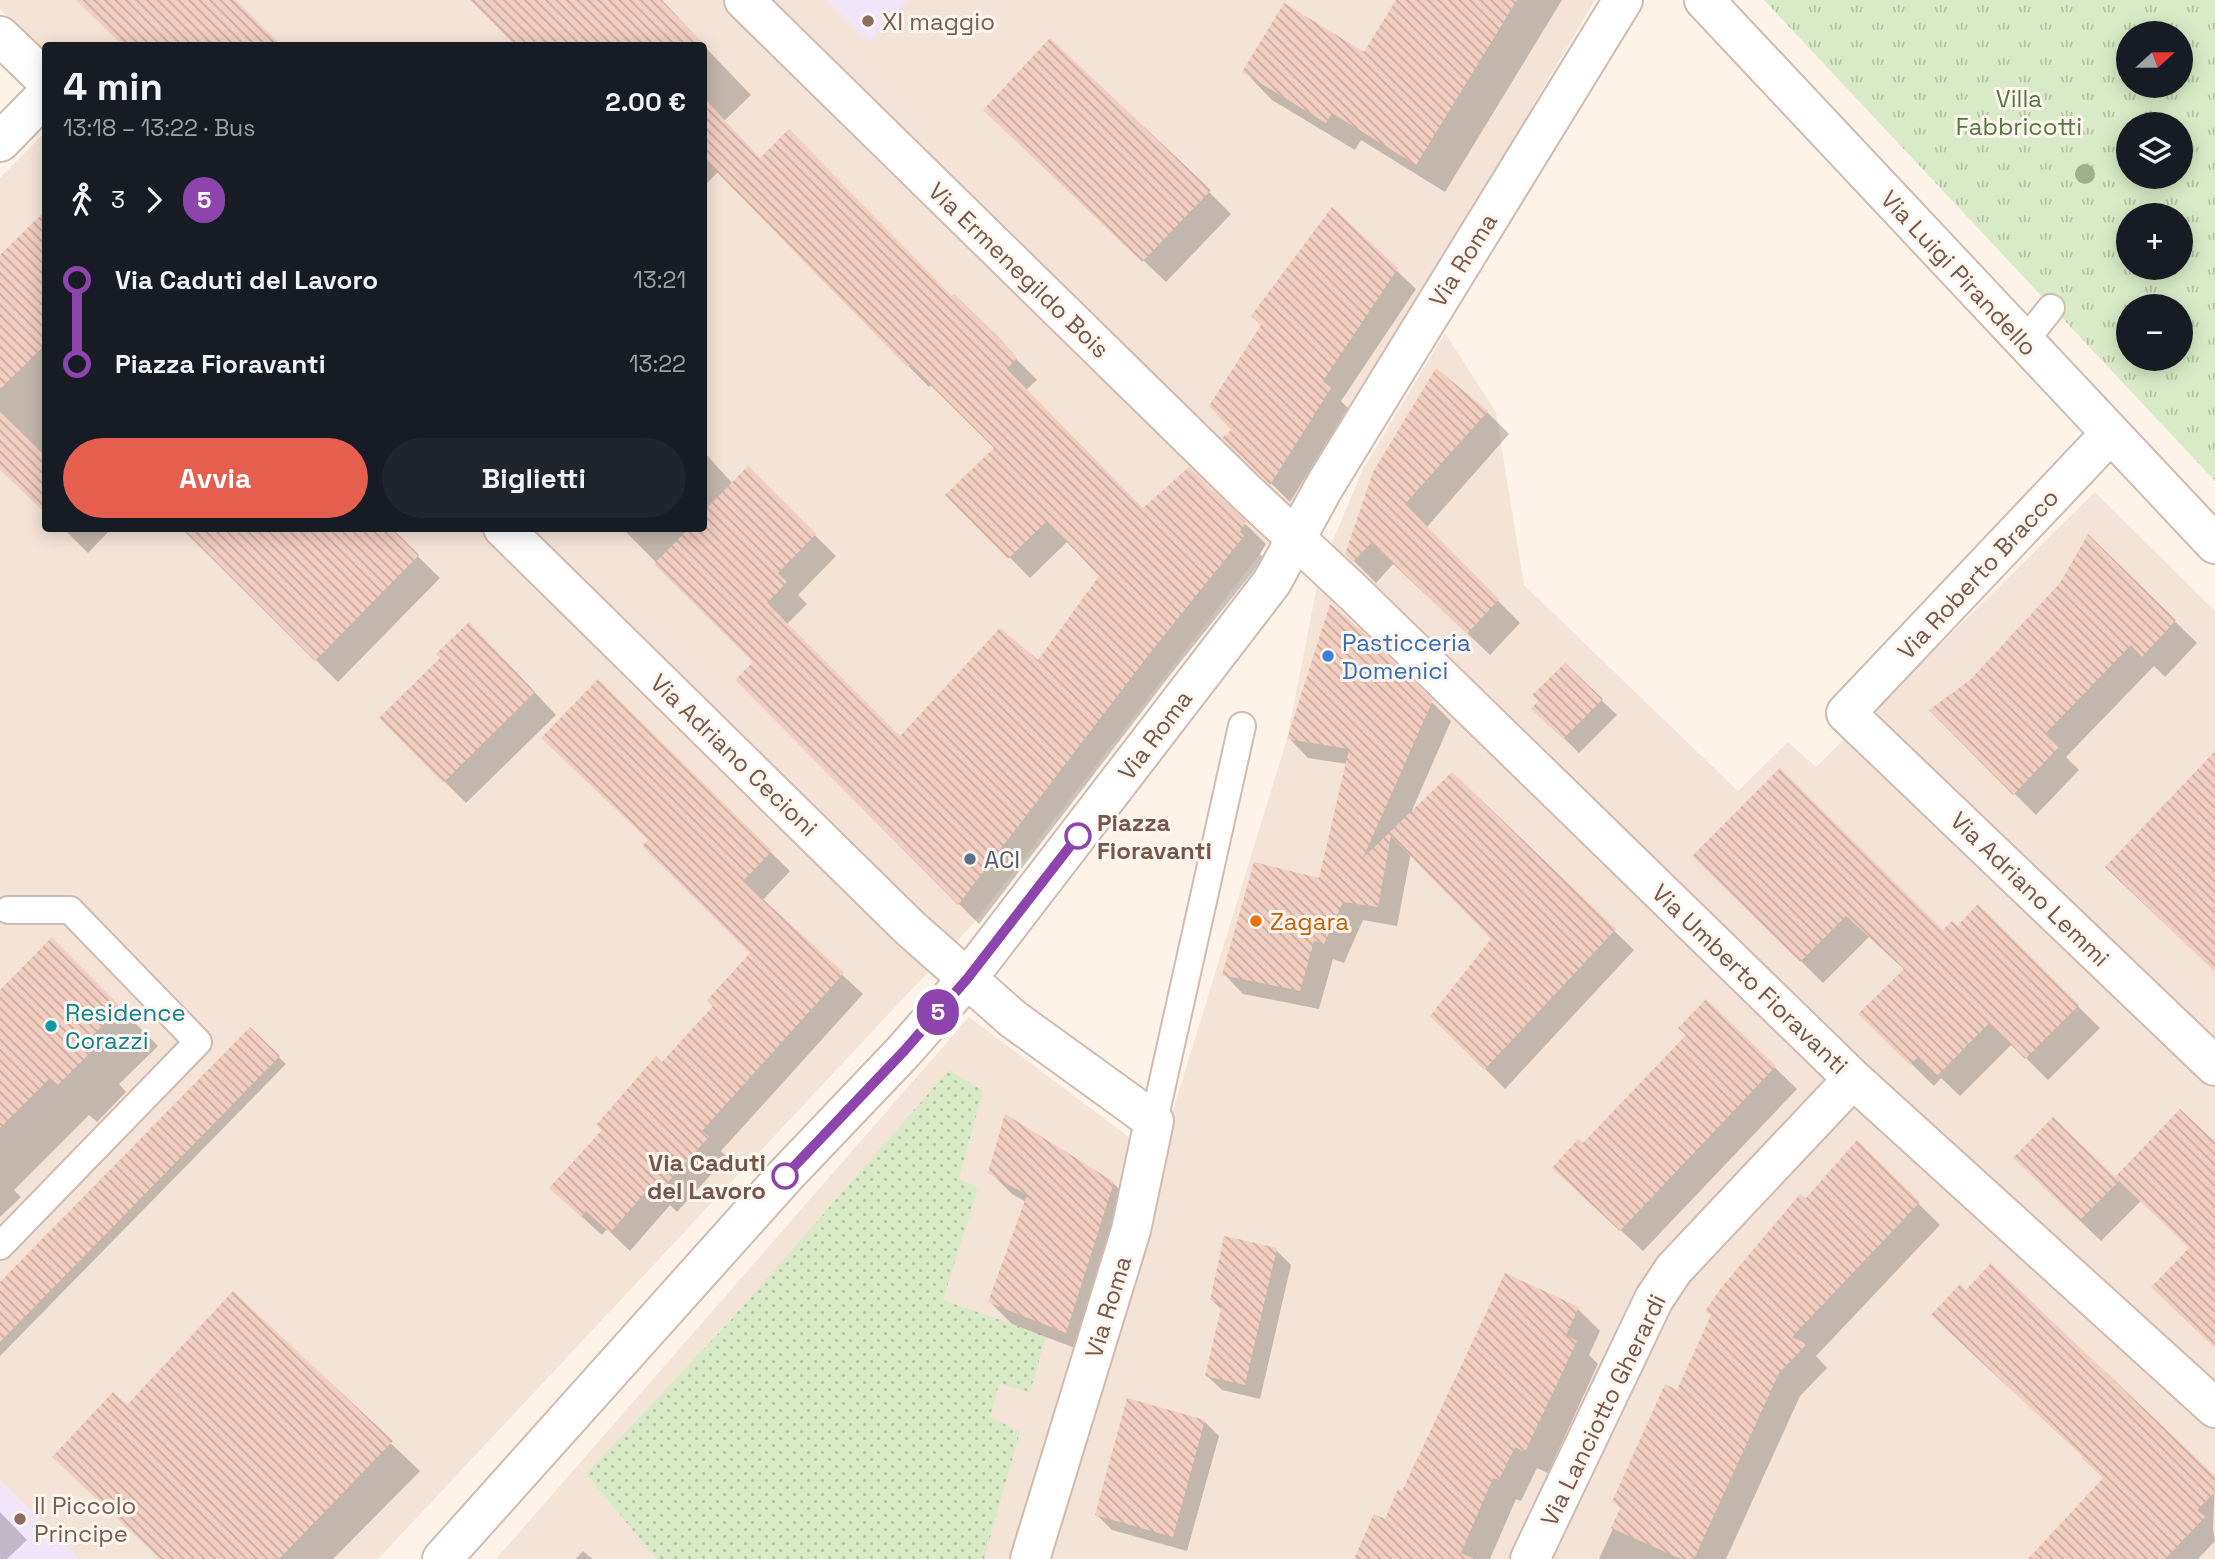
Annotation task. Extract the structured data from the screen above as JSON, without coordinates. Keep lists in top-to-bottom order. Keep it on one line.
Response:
{"streets":{"street":["Via Roma","Via Ermenegildo Bois","Via Luigi Pirandello","Via Roberto Bracco","Via Adriano Cecioni","Via Adriano Lemmi","Via Umberto Fioravanti","Via Lanciotto Gherardi"]},"crossings":[["Via Roma","Via Ermenegildo Bois"],["Via Roma","Via Adriano Cecioni"],["Via Roma","Via Umberto Fioravanti"],["Via Ermenegildo Bois","Via Umberto Fioravanti"],["Via Luigi Pirandello","Via Roberto Bracco"],["Via Roberto Bracco","Via Adriano Lemmi"],["Via Umberto Fioravanti","Via Lanciotto Gherardi"]],"parks":["Villa Fabbricotti"],"places":["XI maggio","Pasticceria Domenici","Piazza Fioravanti","ACI","Zagara","Residence Corazzi","Via Caduti del Lavoro","Il Piccolo Principe"],"lines":["bus line 5"],"north":"right","page":{"on_map":"5","map_buttons":["+","−"],"heading":["4 min","13:18 – 13:22 · Bus","2.00 €"],"legs":["3","5"],"list":[{"name":"Via Caduti del Lavoro","value":"13:21"},{"name":"Piazza Fioravanti","value":"13:22"}],"buttons":["Avvia","Biglietti"]}}
